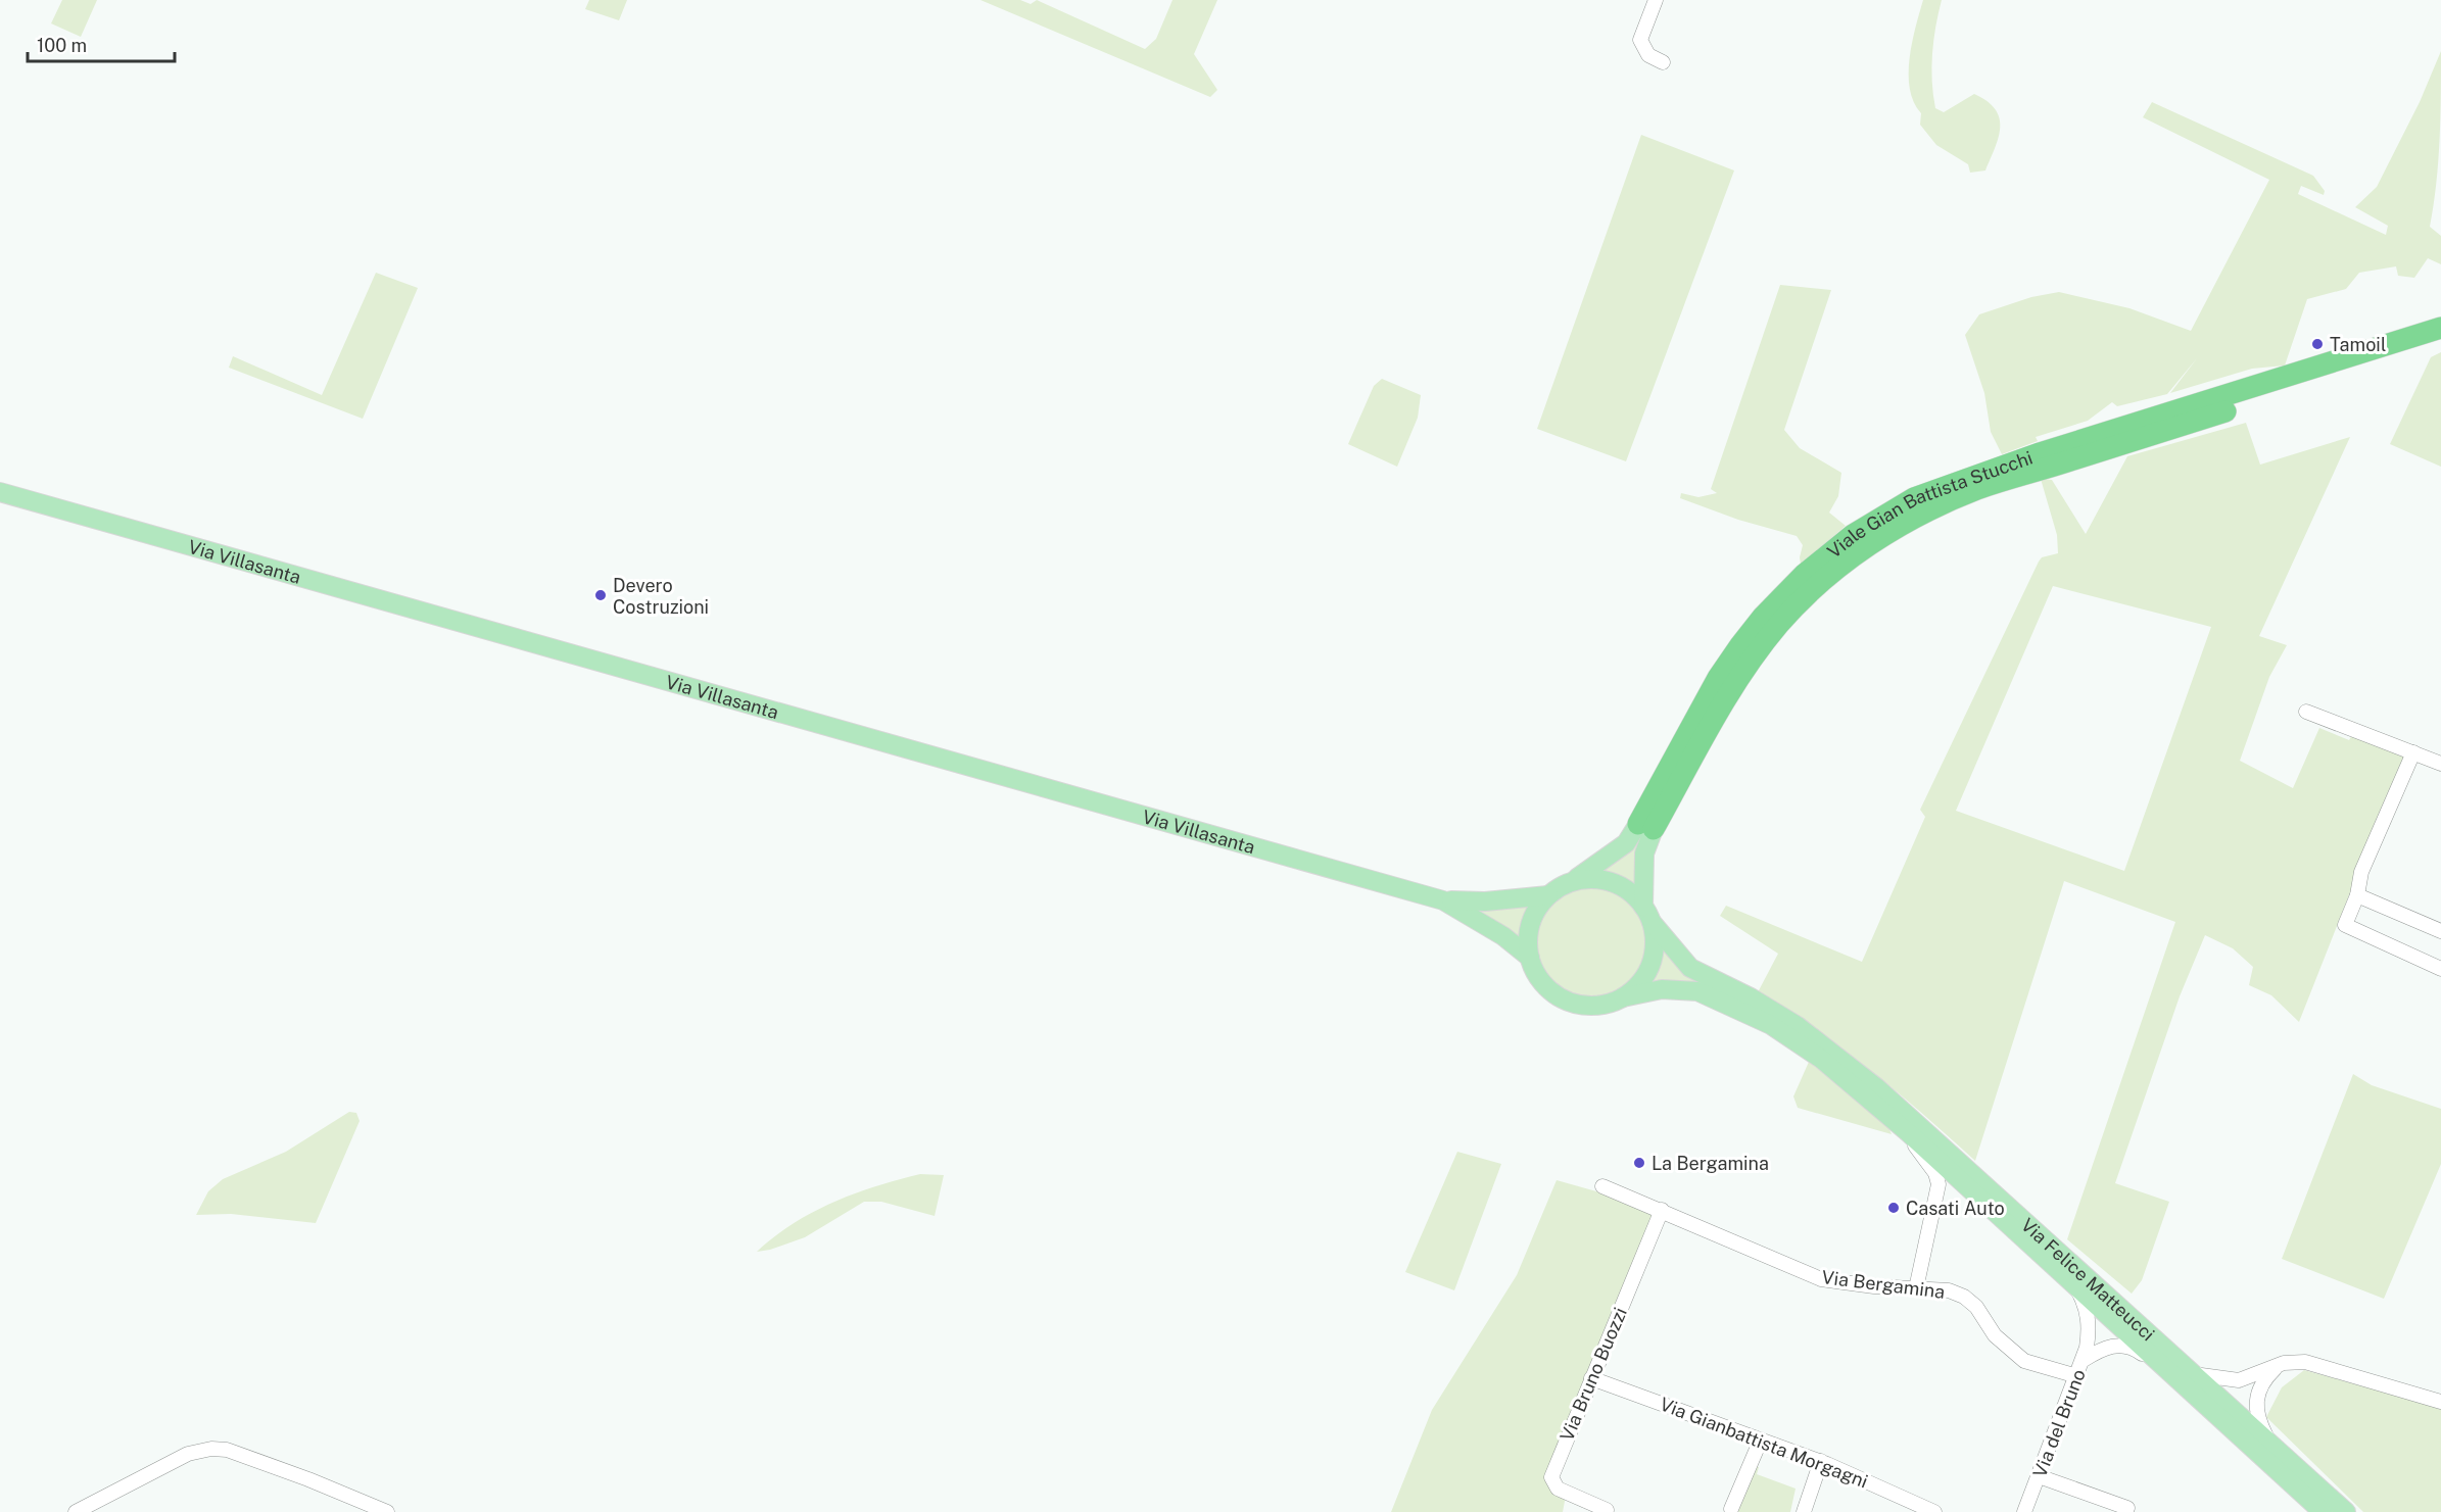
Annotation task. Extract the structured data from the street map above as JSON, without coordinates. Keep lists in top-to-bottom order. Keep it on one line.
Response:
{"streets":{"highway":["Viale Gian Battista Stucchi"],"main road":["Via Villasanta","Via Felice Matteucci"],"street":["Via Bergamina","Via Bruno Buozzi","Via del Bruno","Via Gianbattista Morgagni"]},"crossings":[["Viale Gian Battista Stucchi","Via Felice Matteucci"],["Via Felice Matteucci","Via del Bruno"],["Via Bergamina","Via Bruno Buozzi"],["Via Bergamina","Via del Bruno"],["Via Bruno Buozzi","Via Gianbattista Morgagni"]],"places":["Tamoil","Devero Costruzioni","La Bergamina","Casati Auto"],"scale_bar":"100 m"}
